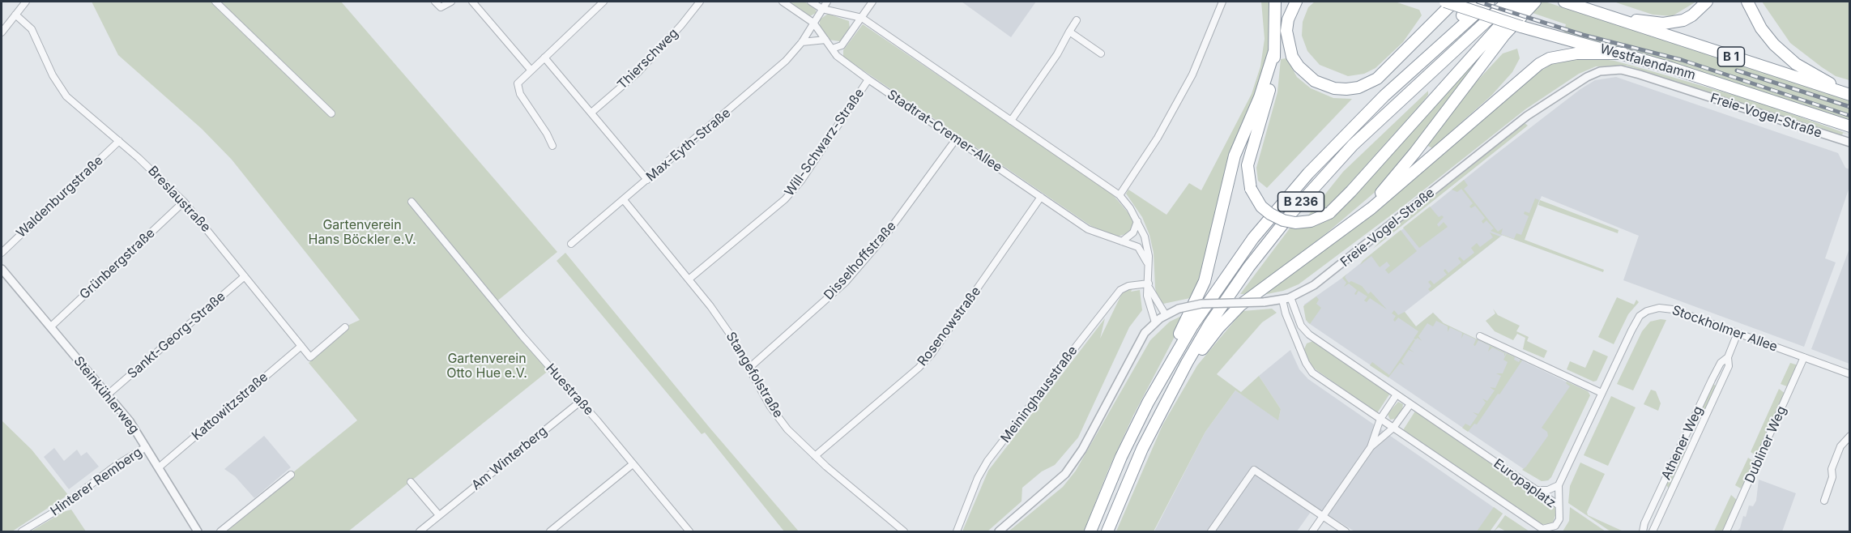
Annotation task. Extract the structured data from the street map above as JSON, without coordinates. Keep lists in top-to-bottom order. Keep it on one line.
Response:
{"streets":{"highway":["B 1","Westfalendamm","B 236"],"street":["Thierschweg","Freie-Vogel-Straße","Stadtrat-Cremer-Allee","Will-Schwarz-Straße","Max-Eyth-Straße","Waldenburgstraße","Breslaustraße","Disselhoffstraße","Grünbergstraße","Rosenowstraße","Stockholmer Allee","Sankt-Georg-Straße","Stangefolstraße","Huestraße","Meininghausstraße","Steinkühlerweg","Kattowitzstraße","Athener Weg","Dubliner Weg","Am Winterberg","Hinterer Remberg","Europaplatz"]},"crossings":[["Freie-Vogel-Straße","Stadtrat-Cremer-Allee"],["Freie-Vogel-Straße","Europaplatz"],["Stadtrat-Cremer-Allee","Will-Schwarz-Straße"],["Stadtrat-Cremer-Allee","Max-Eyth-Straße"],["Stadtrat-Cremer-Allee","Disselhoffstraße"],["Stadtrat-Cremer-Allee","Rosenowstraße"],["Stadtrat-Cremer-Allee","Meininghausstraße"],["Will-Schwarz-Straße","Stangefolstraße"],["Max-Eyth-Straße","Stangefolstraße"],["Waldenburgstraße","Breslaustraße"],["Breslaustraße","Grünbergstraße"],["Breslaustraße","Sankt-Georg-Straße"],["Breslaustraße","Kattowitzstraße"],["Disselhoffstraße","Stangefolstraße"],["Grünbergstraße","Steinkühlerweg"],["Rosenowstraße","Stangefolstraße"],["Stockholmer Allee","Athener Weg"],["Stockholmer Allee","Dubliner Weg"],["Stockholmer Allee","Europaplatz"],["Sankt-Georg-Straße","Steinkühlerweg"],["Huestraße","Am Winterberg"],["Steinkühlerweg","Kattowitzstraße"],["Steinkühlerweg","Hinterer Remberg"]],"parks":["Gartenverein Hans Böckler e.V.","Gartenverein Otto Hue e.V."]}
